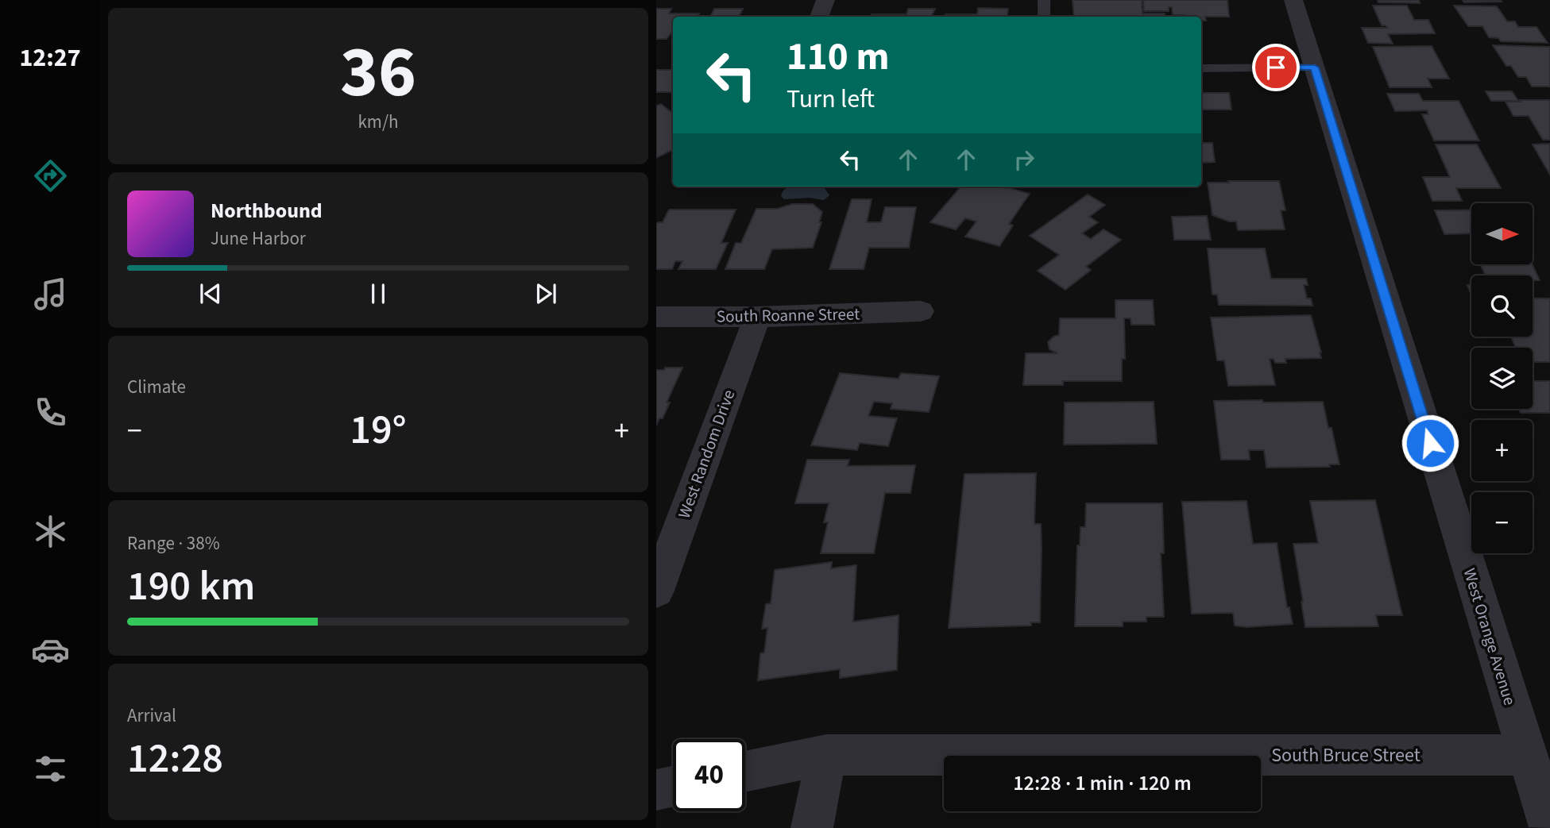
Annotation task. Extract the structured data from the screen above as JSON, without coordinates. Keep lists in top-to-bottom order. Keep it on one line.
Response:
{"streets":{"street":["South Roanne Street","West Random Drive","West Orange Avenue","South Bruce Street"]},"crossings":[["South Roanne Street","West Random Drive"],["West Orange Avenue","South Bruce Street"]],"north":"right","page":{"tabs":"12:27","tile":[["36","km/h"],"Climate",["Range · 38%","190 km"],["Arrival","12:28"]],"turn":["110 m","Turn left"],"song":["Northbound","June Harbor"],"map_buttons":["+","−"],"heat":["−","19°","+"],"limit":"40","trip":"12:28 · 1 min · 120 m"}}
